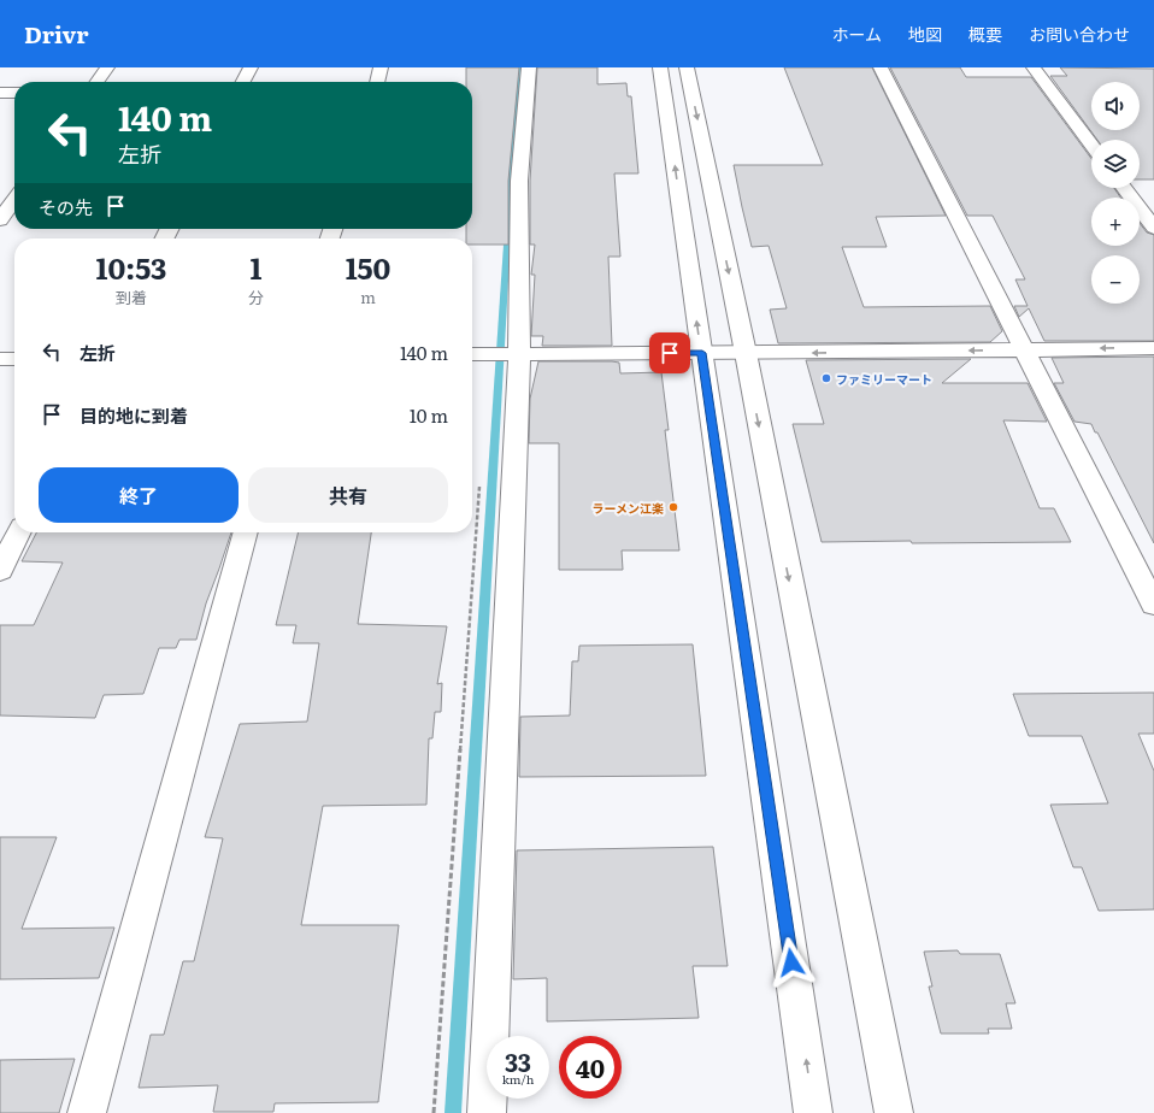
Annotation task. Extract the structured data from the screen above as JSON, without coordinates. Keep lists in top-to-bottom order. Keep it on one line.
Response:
{"places":["ファミリーマート","ラーメン江楽"],"page":{"header":"Drivr","nav":["ホーム","地図","概要","お問い合わせ"],"map_buttons":["+","−"],"turn":["140 m","左折"],"then":"その先","eta":["10:53","到着","1","分","150","m"],"list":[{"name":"左折","value":"140 m"},{"name":"目的地に到着","value":"10 m"}],"buttons":["終了","共有"],"speed":"33 km/h","limit":"40"}}
